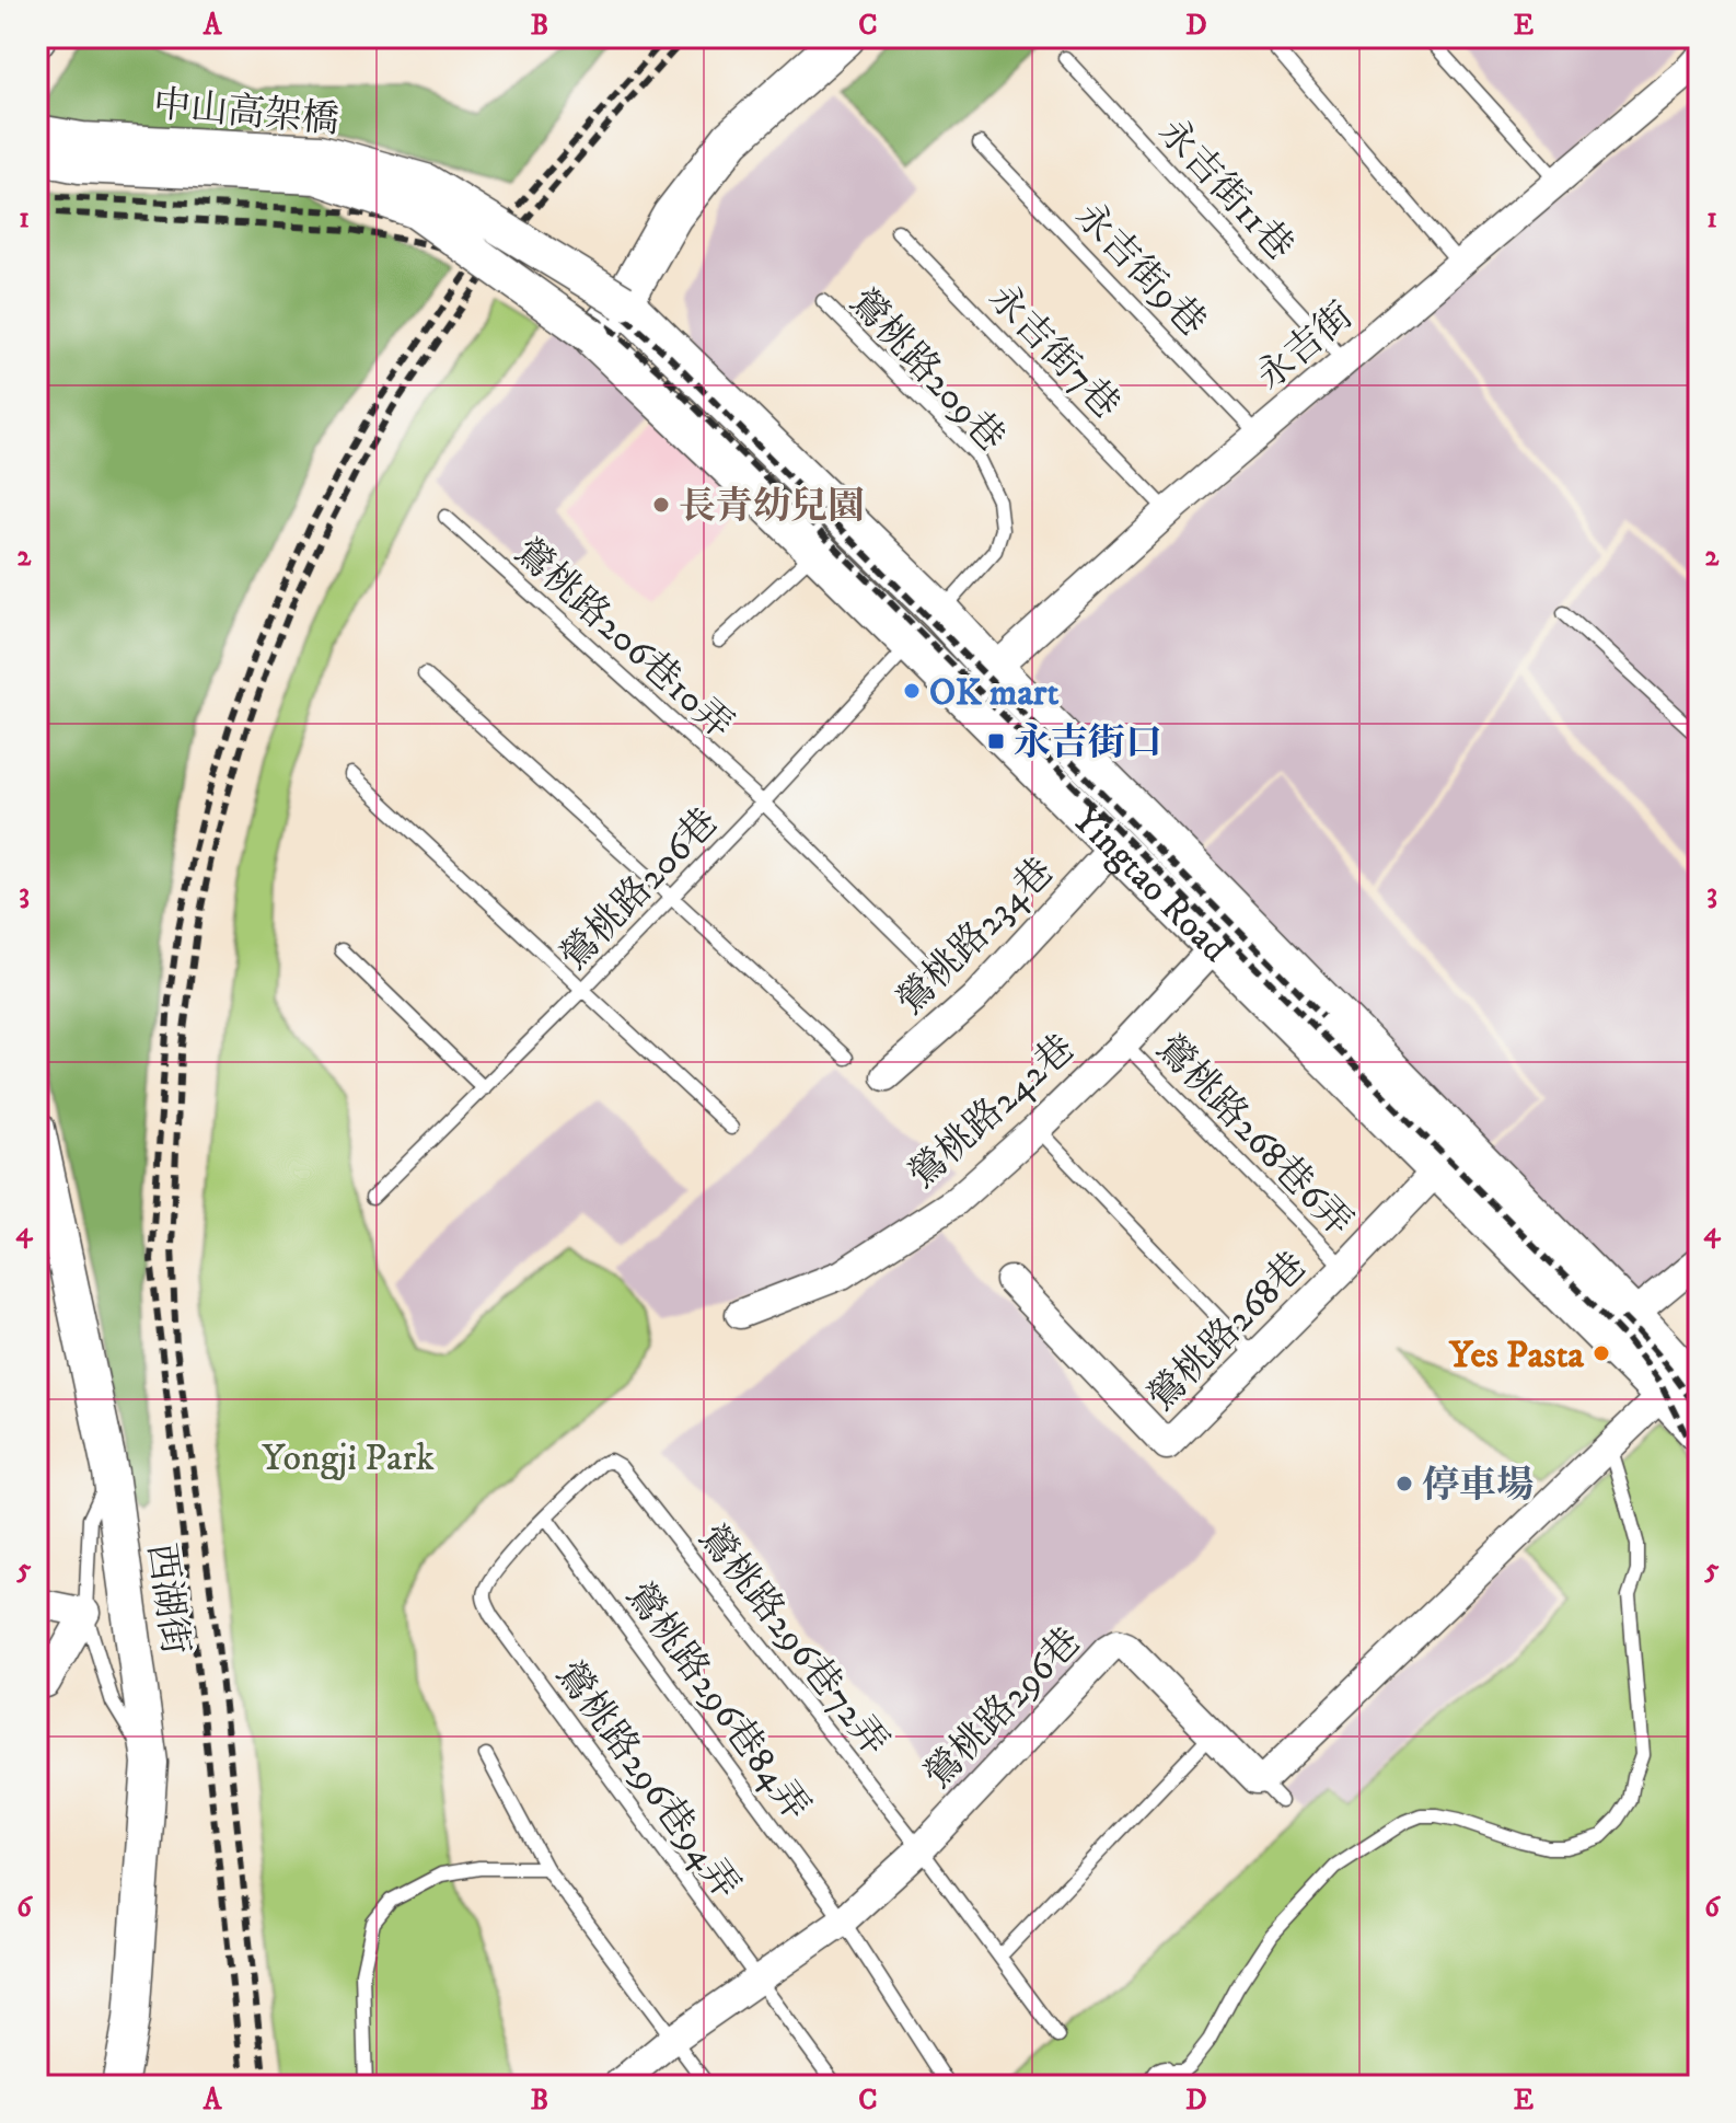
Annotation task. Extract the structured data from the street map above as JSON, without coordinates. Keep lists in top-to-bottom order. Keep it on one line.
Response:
{"streets":{"main road":["Yingtao Road"],"street":["中山高架橋","永吉街","鶯桃路234巷","鶯桃路242巷","鶯桃路268巷","西湖街","鶯桃路296巷"],"lane":["永吉街11巷","永吉街9巷","永吉街7巷","鶯桃路209巷","鶯桃路206巷10弄","鶯桃路206巷","鶯桃路268巷6弄","鶯桃路296巷72弄","鶯桃路296巷84弄","鶯桃路296巷94弄"]},"crossings":[["中山高架橋","Yingtao Road"],["永吉街11巷","永吉街"],["永吉街9巷","永吉街"],["永吉街","永吉街7巷"],["永吉街","Yingtao Road"],["鶯桃路209巷","Yingtao Road"],["鶯桃路209巷","鶯桃路206巷"],["鶯桃路206巷10弄","鶯桃路206巷"],["Yingtao Road","鶯桃路206巷"],["Yingtao Road","鶯桃路234巷"],["Yingtao Road","鶯桃路242巷"],["Yingtao Road","鶯桃路268巷"],["Yingtao Road","鶯桃路296巷"],["鶯桃路242巷","鶯桃路268巷6弄"],["鶯桃路268巷6弄","鶯桃路268巷"],["鶯桃路296巷72弄","鶯桃路296巷84弄"],["鶯桃路296巷72弄","鶯桃路296巷"],["鶯桃路296巷72弄","鶯桃路296巷94弄"],["鶯桃路296巷84弄","鶯桃路296巷"],["鶯桃路296巷84弄","鶯桃路296巷94弄"],["鶯桃路296巷","鶯桃路296巷94弄"]],"parks":["Yongji Park"],"places":{"other":["長青幼兒園","OK mart","Yes Pasta","停車場"],"transit":["永吉街口"]},"grid":{"columns":["A","B","C","D","E"],"rows":["1","2","3","4","5","6"]}}
